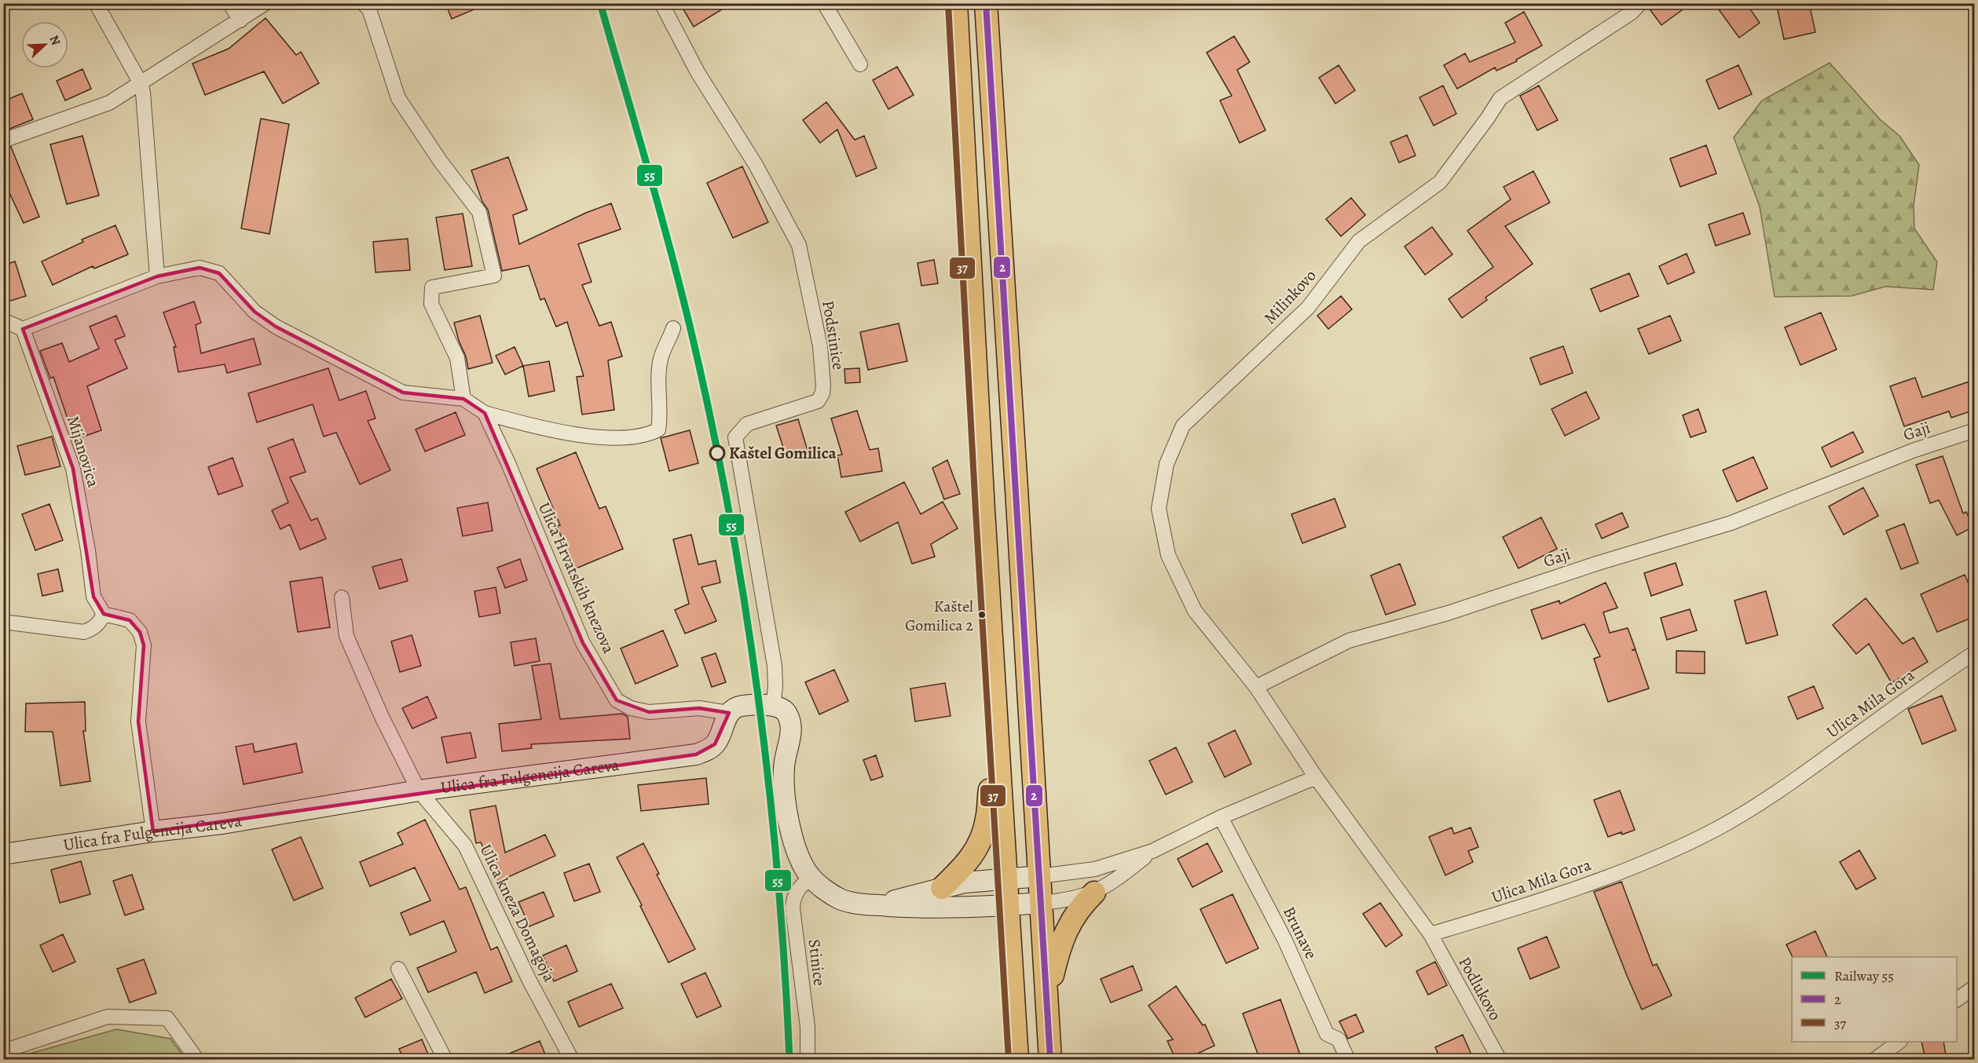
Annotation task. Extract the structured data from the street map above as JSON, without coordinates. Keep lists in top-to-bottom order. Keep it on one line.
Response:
{"streets":{"street":["Milinkovo","Podstinice","Gaji","Mijanovica","Ulica Hrvatskih knezova","Ulica Mila Gora","Ulica fra Fulgencija Careva","Ulica kneza Domagoja","Brunave","Stinice","Podlukovo"]},"crossings":[["Milinkovo","Gaji"],["Ulica Hrvatskih knezova","Ulica fra Fulgencija Careva"],["Ulica Mila Gora","Podlukovo"],["Ulica fra Fulgencija Careva","Ulica kneza Domagoja"]],"places":["Kaštel Gomilica","Kaštel Gomilica 2"],"lines":["rail line 55","transit line 2","transit line 37"],"legend":["Railway 55","2","37"],"north":"top right"}
